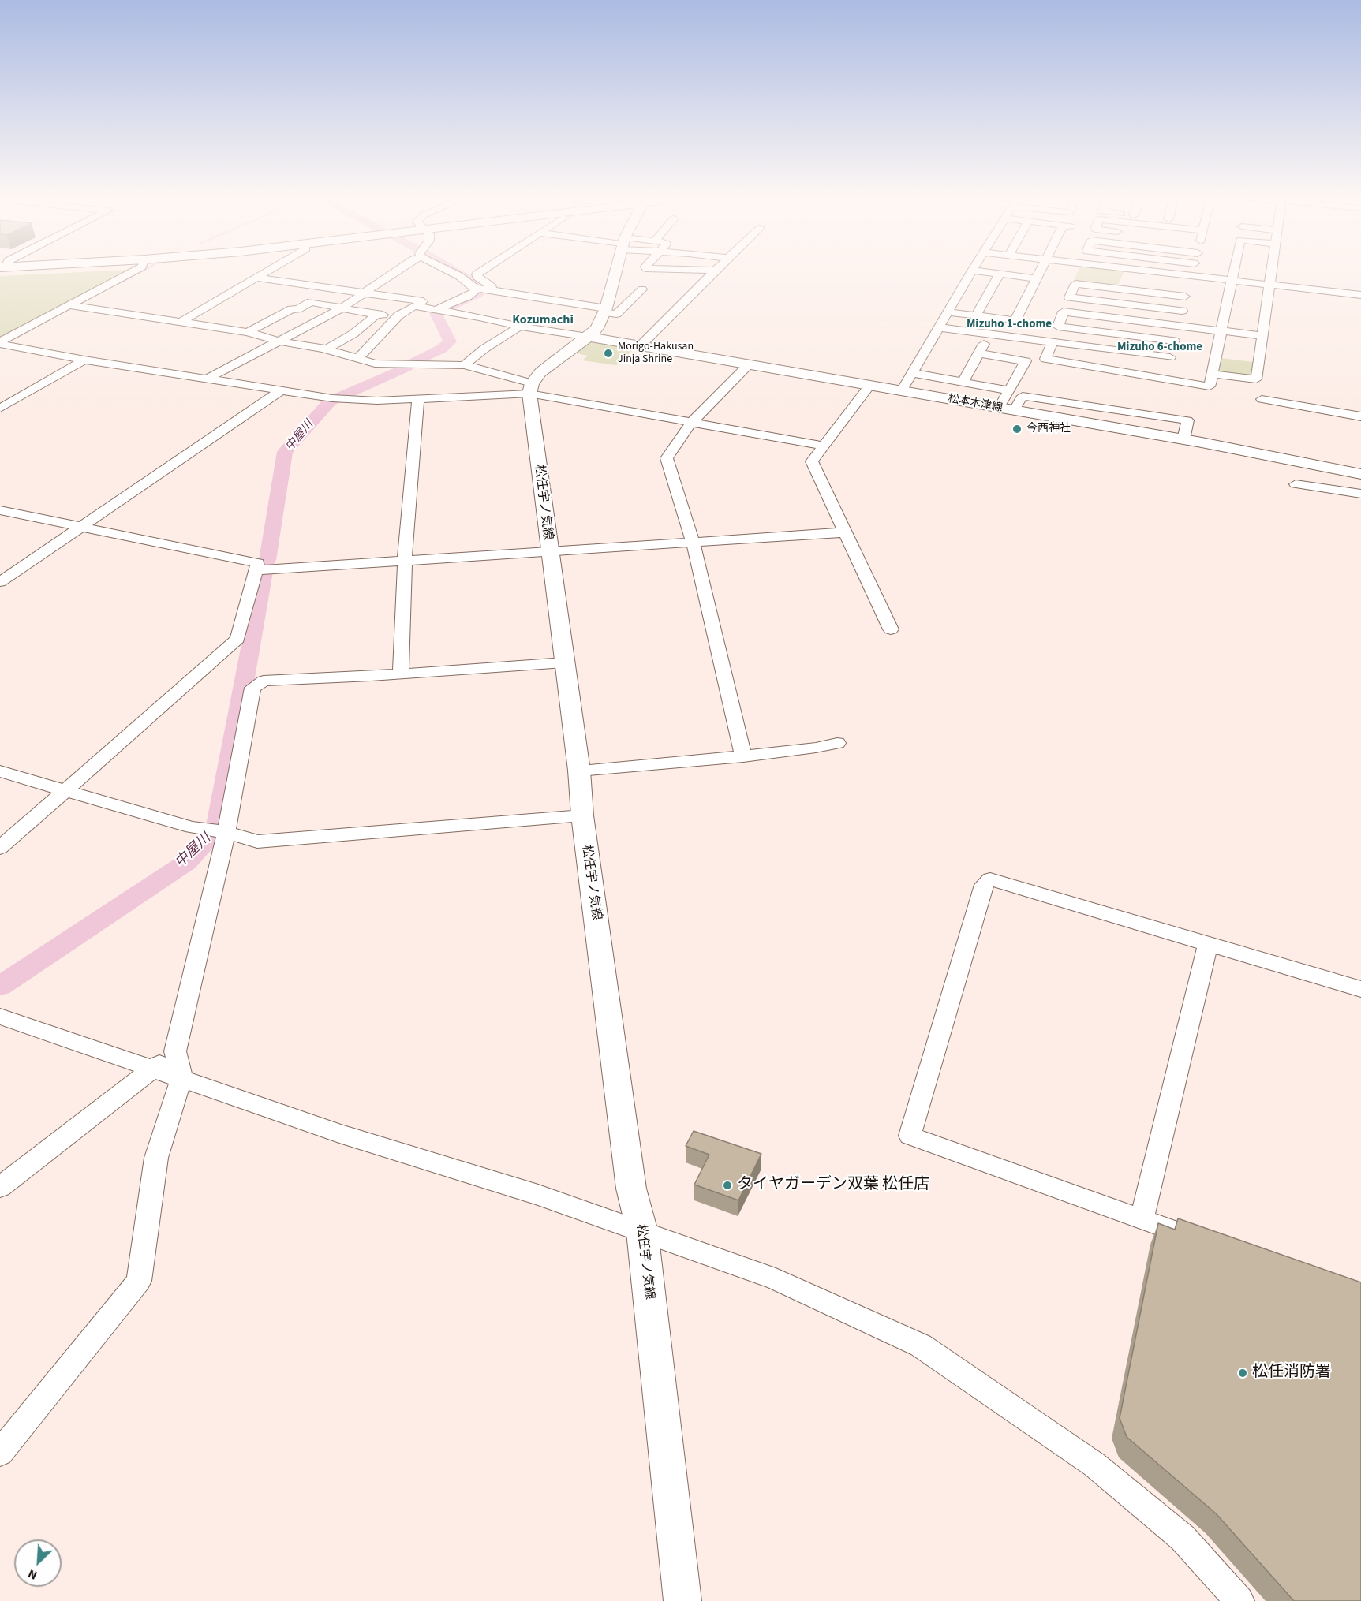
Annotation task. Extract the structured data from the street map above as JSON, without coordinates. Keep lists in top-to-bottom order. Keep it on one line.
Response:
{"streets":{"main road":["松本木津線","松任宇ノ気線"]},"districts":["Kozumachi","Mizuho 1-chome","Mizuho 6-chome"],"water":["中屋川"],"places":["Morigo-Hakusan Jinja Shrine","今西神社","タイヤガーデン双葉 松任店","松任消防署"],"north":"bottom left"}
